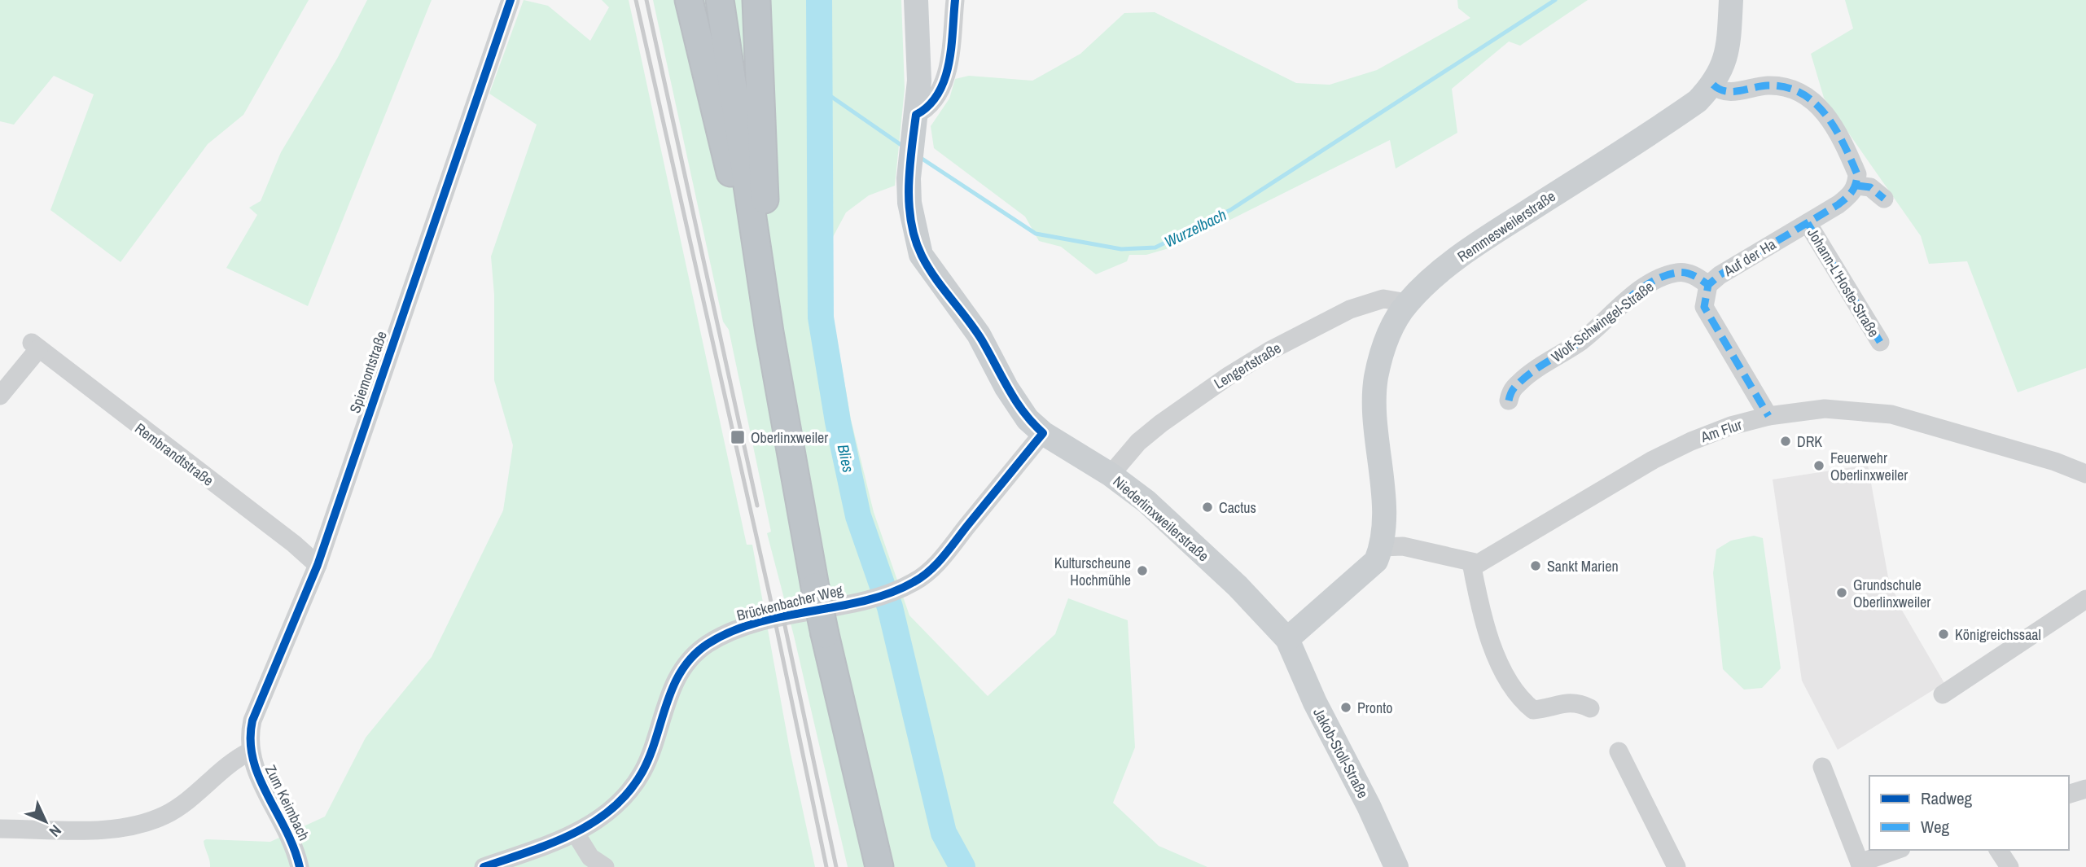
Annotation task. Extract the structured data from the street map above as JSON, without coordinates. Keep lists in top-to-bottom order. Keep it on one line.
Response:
{"streets":{"main road":["Remmesweilerstraße","Niederlinxweilerstraße","Jakob-Stoll-Straße"],"street":["Auf der Ha","Johann-L'Hoste-Straße","Wolf-Schwingel-Straße","Lengertstraße","Spiemontstraße","Am Flur","Rembrandtstraße","Brückenbacher Weg","Zum Keimbach"]},"crossings":[["Remmesweilerstraße","Lengertstraße"],["Auf der Ha","Johann-L'Hoste-Straße"],["Auf der Ha","Wolf-Schwingel-Straße"],["Auf der Ha","Am Flur"],["Lengertstraße","Niederlinxweilerstraße"],["Spiemontstraße","Rembrandtstraße"],["Spiemontstraße","Zum Keimbach"],["Niederlinxweilerstraße","Brückenbacher Weg"],["Niederlinxweilerstraße","Jakob-Stoll-Straße"]],"water":["Wurzelbach","Blies"],"places":{"transit":["Oberlinxweiler"],"other":["DRK","Feuerwehr Oberlinxweiler","Cactus","Sankt Marien","Kulturscheune Hochmühle","Grundschule Oberlinxweiler","Königreichssaal","Pronto"]},"legend":["Radweg","Weg"],"north":"bottom right"}
